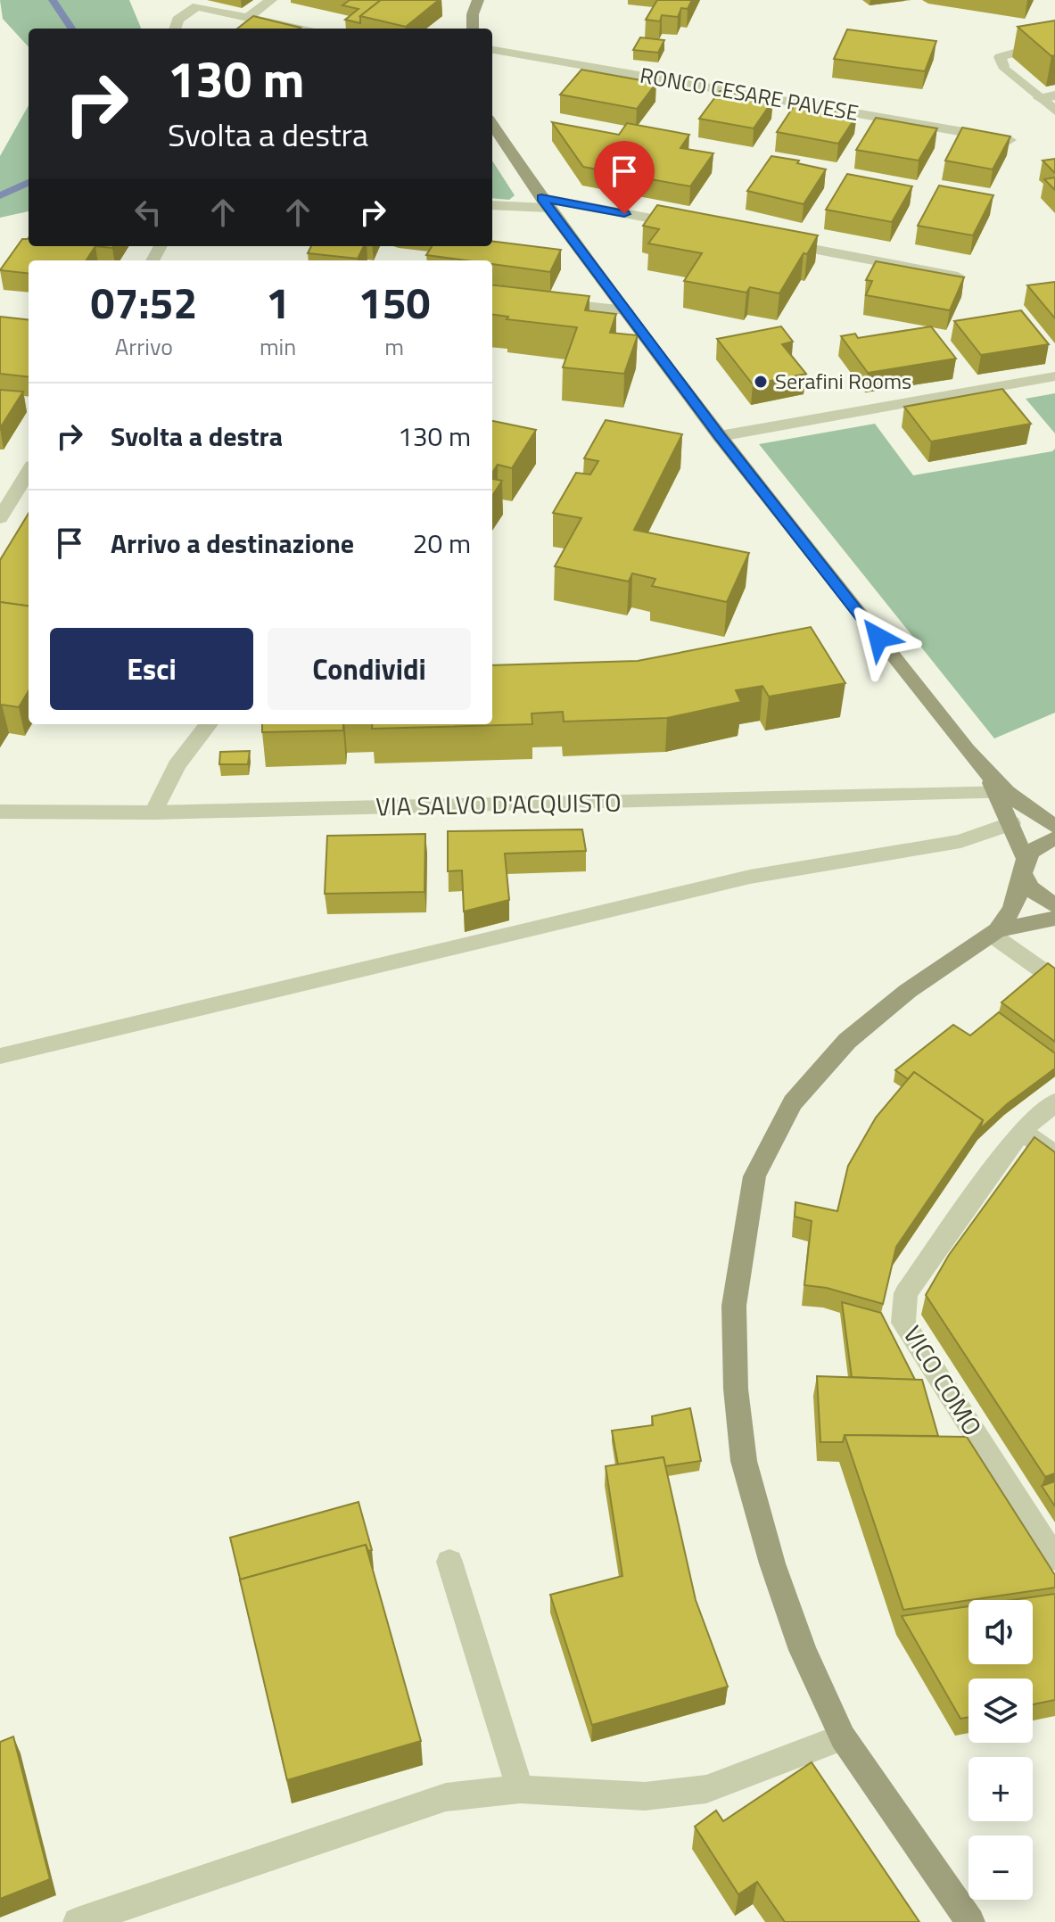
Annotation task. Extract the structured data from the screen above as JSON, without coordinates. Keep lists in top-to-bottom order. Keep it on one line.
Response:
{"streets":{"street":["RONCO CESARE PAVESE","VIA SALVO D'ACQUISTO","VICO COMO"]},"places":["Serafini Rooms"],"page":{"turn":["130 m","Svolta a destra"],"eta":["07:52","Arrivo","1","min","150","m"],"list":[{"name":"Svolta a destra","value":"130 m"},{"name":"Arrivo a destinazione","value":"20 m"}],"buttons":["Esci","Condividi"],"map_buttons":["+","−"]}}
